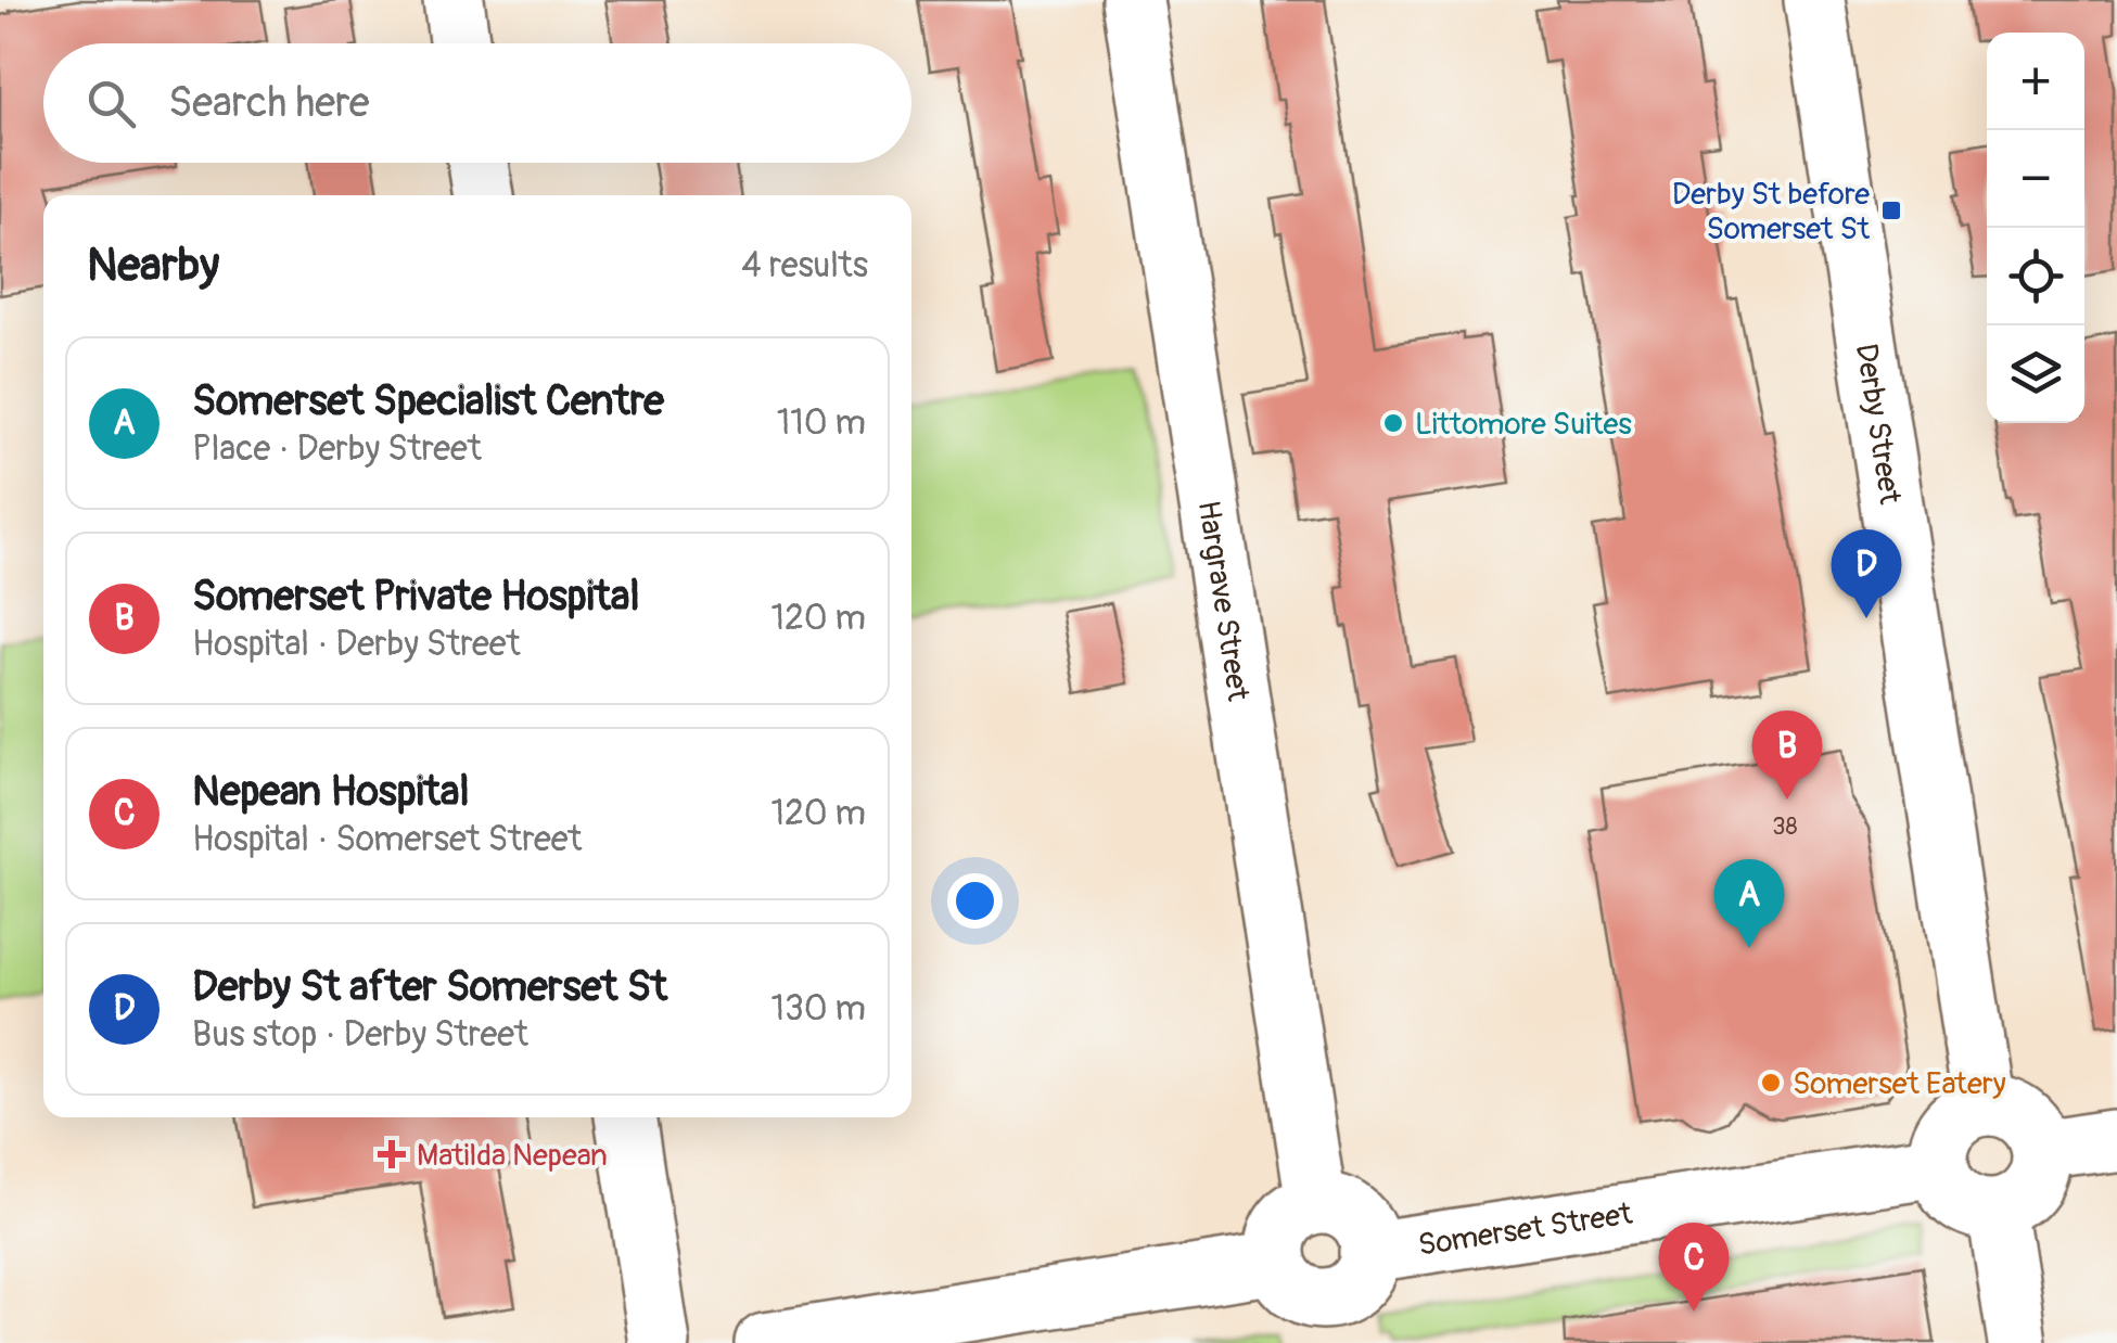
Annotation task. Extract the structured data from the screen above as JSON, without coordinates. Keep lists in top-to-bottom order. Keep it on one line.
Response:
{"streets":{"street":["Derby Street","Hargrave Street","Somerset Street"]},"crossings":[["Derby Street","Somerset Street"],["Hargrave Street","Somerset Street"]],"places":{"transit":["Derby St before Somerset St"],"other":["Littomore Suites","Somerset Eatery"],"health":["Matilda Nepean"]},"house_numbers":["38"],"page":{"map_buttons":["+","−"],"search":"Search here","heading":["Nearby","4 results"],"list":[{"mark":"A","name":"Somerset Specialist Centre","note":"Place · Derby Street","value":"110 m"},{"mark":"B","name":"Somerset Private Hospital","note":"Hospital · Derby Street","value":"120 m"},{"mark":"C","name":"Nepean Hospital","note":"Hospital · Somerset Street","value":"120 m"},{"mark":"D","name":"Derby St after Somerset St","note":"Bus stop · Derby Street","value":"130 m"}],"pins":["D","B","A","C"]}}
